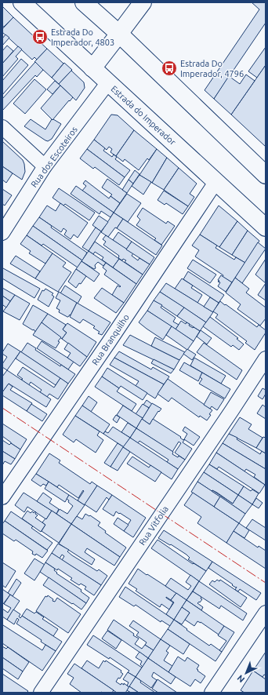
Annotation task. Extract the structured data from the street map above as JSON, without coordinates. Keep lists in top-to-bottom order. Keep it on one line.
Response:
{"streets":{"main road":["Estrada do Imperador"],"street":["Rua dos Escoteiros","Rua Branquilho","Rua Vitfolia"]},"crossings":[["Estrada do Imperador","Rua dos Escoteiros"],["Estrada do Imperador","Rua Branquilho"]],"places":{"bus stop":["Estrada Do Imperador, 4803","Estrada Do Imperador, 4796"]},"north":"bottom left"}
